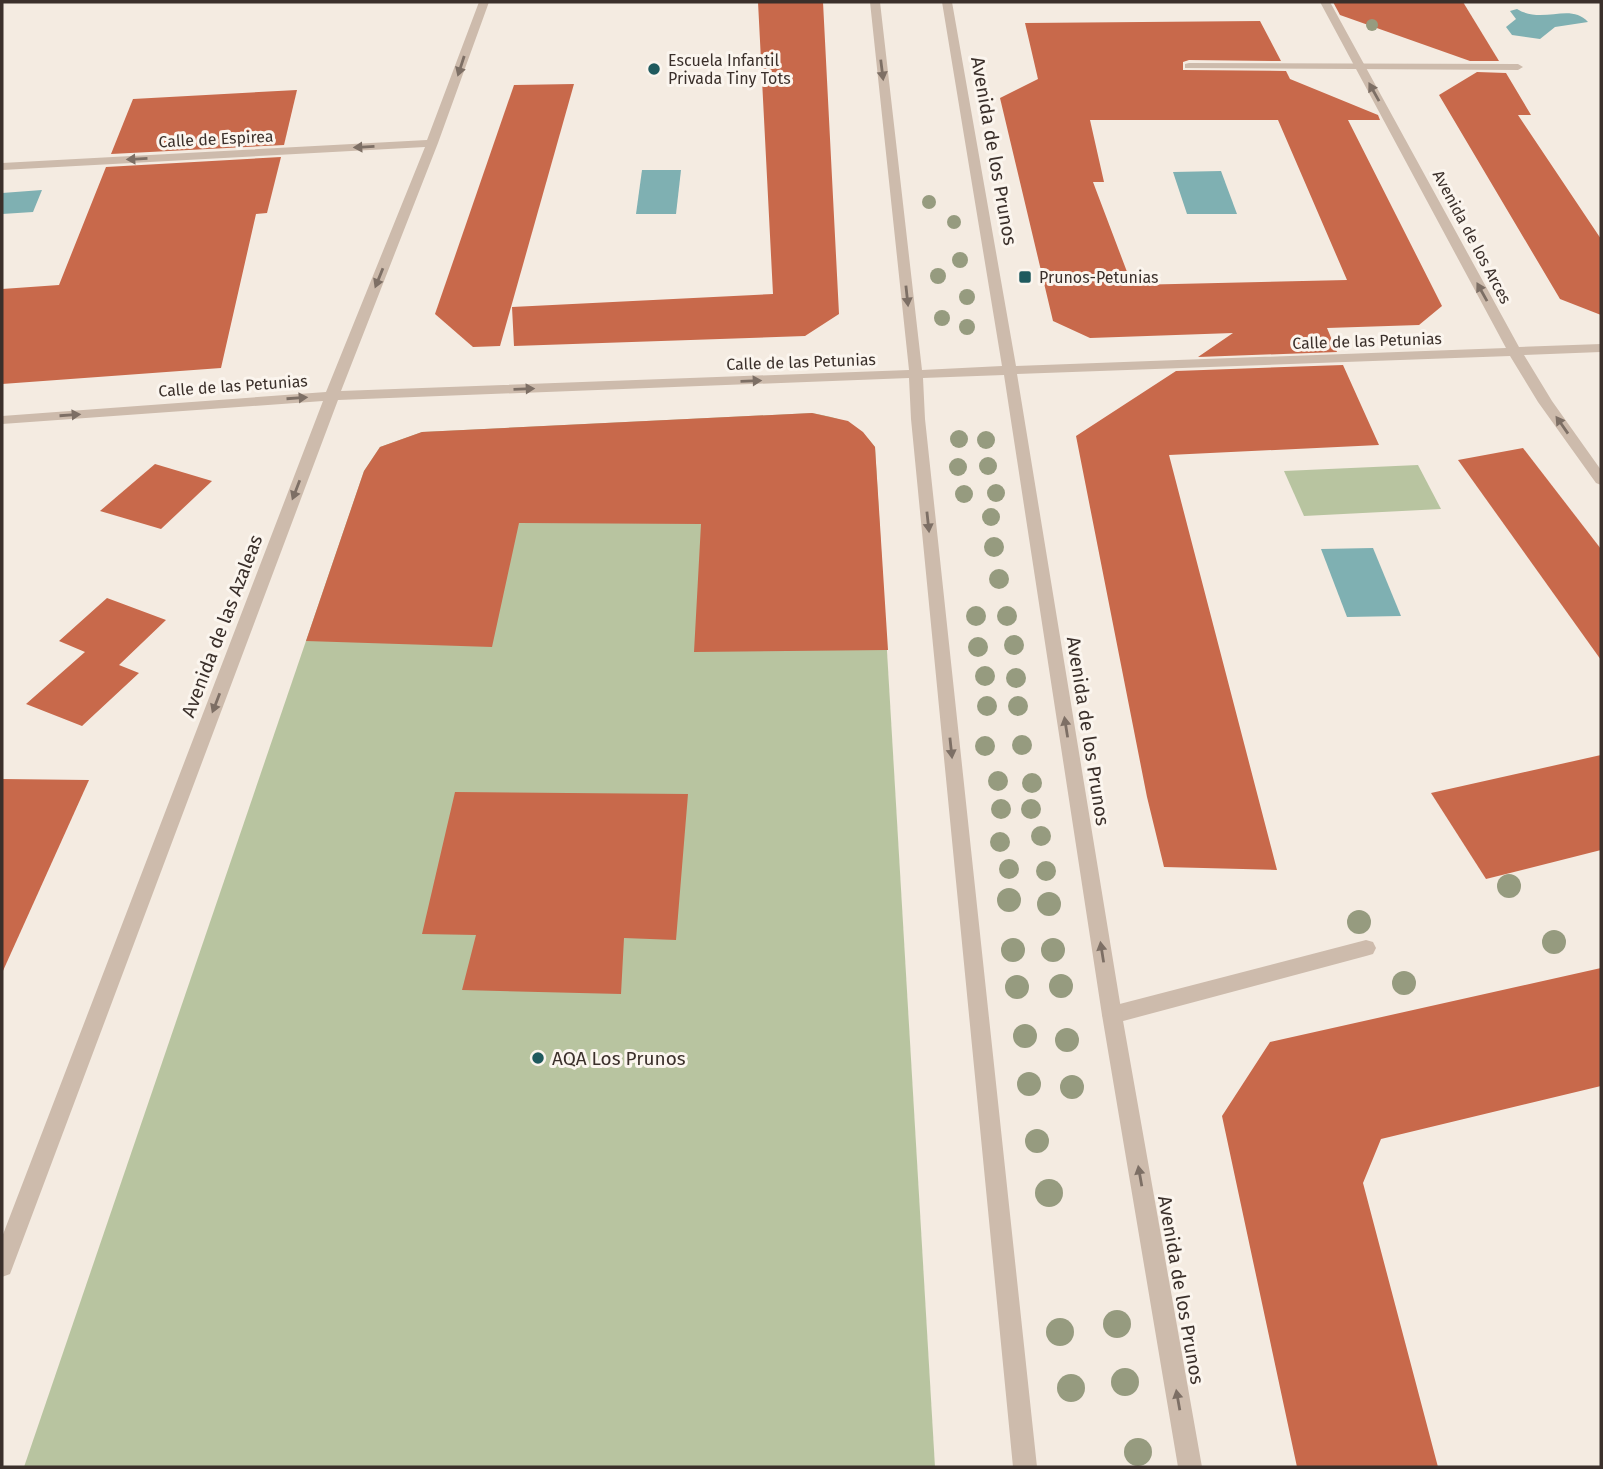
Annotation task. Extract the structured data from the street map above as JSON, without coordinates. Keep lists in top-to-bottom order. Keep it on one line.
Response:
{"streets":{"street":["Calle de Espirea","Avenida de los Prunos","Avenida de los Arces","Calle de las Petunias","Avenida de las Azaleas"]},"crossings":[["Calle de Espirea","Avenida de las Azaleas"],["Avenida de los Prunos","Calle de las Petunias"],["Avenida de los Arces","Calle de las Petunias"],["Calle de las Petunias","Avenida de las Azaleas"]],"one_way":["Calle de Espirea","Avenida de los Arces","Calle de las Petunias","Avenida de las Azaleas"],"places":{"other":["Escuela Infantil Privada Tiny Tots","AQA Los Prunos"],"transit":["Prunos-Petunias"]}}
